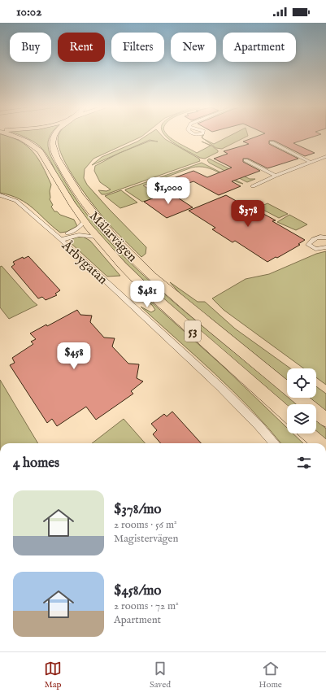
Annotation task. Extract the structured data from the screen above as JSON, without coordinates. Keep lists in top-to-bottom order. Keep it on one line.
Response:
{"streets":{"main road":["Mälarvägen","53"],"street":["Årbygatan"]},"page":{"status":"10:02","chip":["Buy","Rent","Filters","New","Apartment"],"price":["$1,000","$378","$481","$458"],"heading":"4 homes","list":[{"name":"$378/mo","note":"2 rooms · 56 m² · Magistervägen"},{"name":"$458/mo","note":"2 rooms · 72 m² · Apartment"}],"tabs":["Map","Saved","Home"]}}
